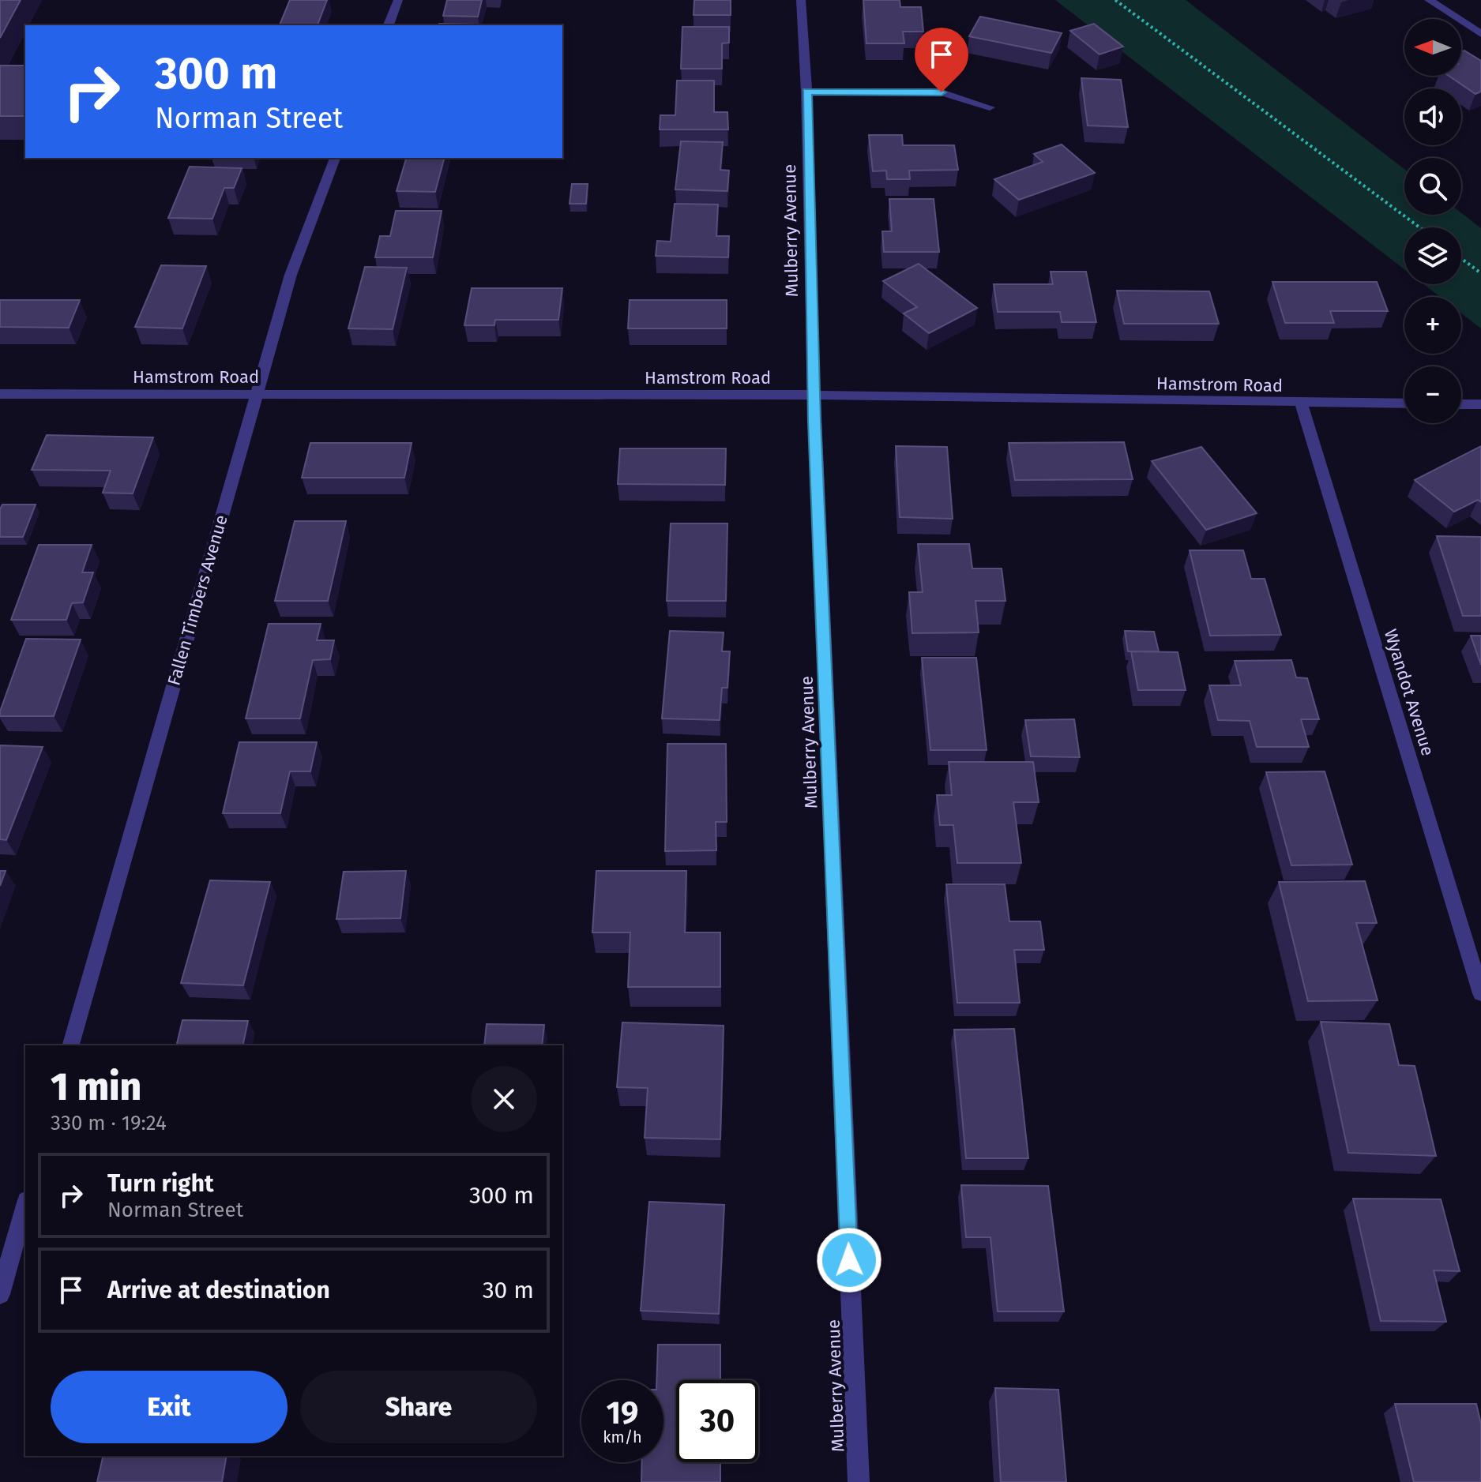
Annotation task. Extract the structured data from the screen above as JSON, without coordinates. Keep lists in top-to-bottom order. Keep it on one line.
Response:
{"streets":{"street":["Mulberry Avenue","Hamstrom Road","Fallen Timbers Avenue","Wyandot Avenue"]},"crossings":[["Mulberry Avenue","Hamstrom Road"],["Hamstrom Road","Fallen Timbers Avenue"],["Hamstrom Road","Wyandot Avenue"]],"north":"left","page":{"map_buttons":["+","−"],"turn":["300 m","Norman Street"],"heading":["1 min","330 m · 19:24"],"list":[{"name":"Turn right","note":"Norman Street","value":"300 m"},{"name":"Arrive at destination","value":"30 m"}],"buttons":["Exit","Share"],"speed":"19 km/h","limit":"30"}}
